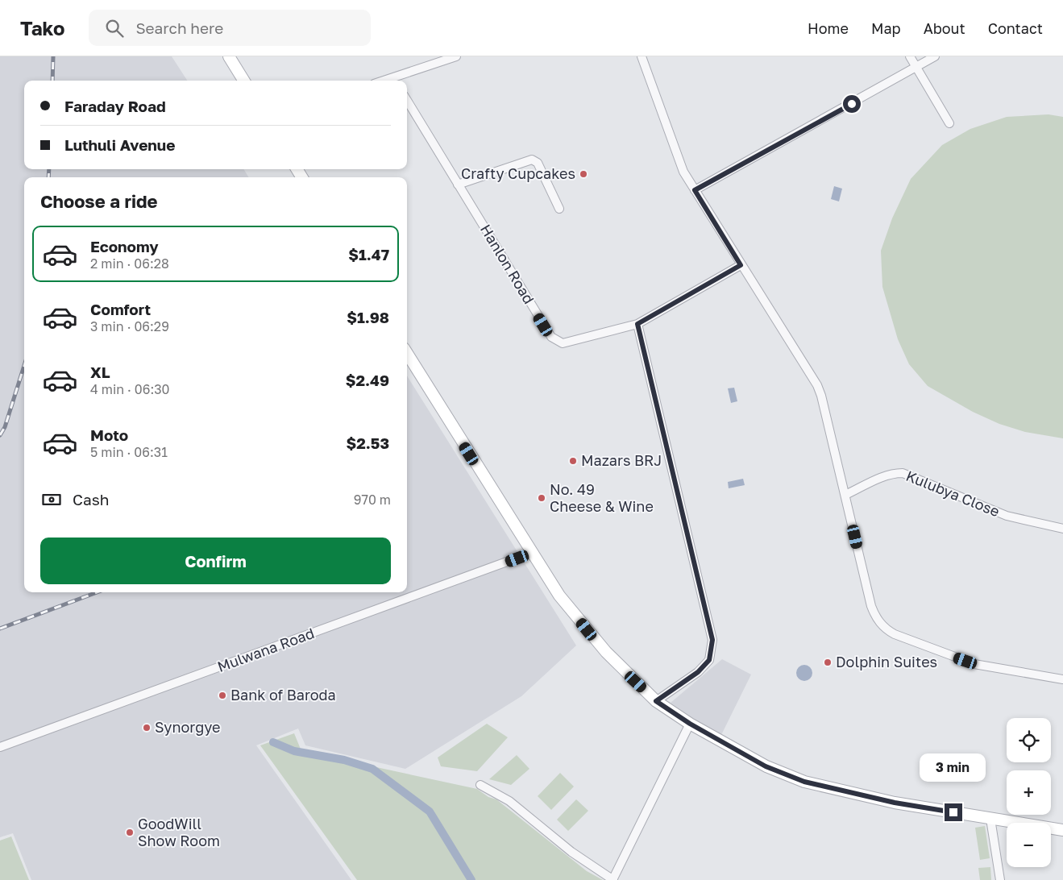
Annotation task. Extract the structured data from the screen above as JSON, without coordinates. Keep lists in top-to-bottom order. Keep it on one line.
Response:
{"streets":{"street":["Hanlon Road","Kulubya Close","Mulwana Road"]},"places":["Crafty Cupcakes","Mazars BRJ","No. 49 Cheese & Wine","Dolphin Suites","Bank of Baroda","Synorgye","GoodWill Show Room"],"page":{"header":"Tako","search":"Search here","nav":["Home","Map","About","Contact"],"banner":["Faraday Road","Luthuli Avenue"],"heading":"Choose a ride","list":[{"name":"Economy","note":"2 min · 06:28","value":"$1.47"},{"name":"Comfort","note":"3 min · 06:29","value":"$1.98"},{"name":"XL","note":"4 min · 06:30","value":"$2.49"},{"name":"Moto","note":"5 min · 06:31","value":"$2.53"}],"pay":["Cash","970 m"],"buttons":"Confirm","map_buttons":["+","−"],"bubble":"3 min"}}
